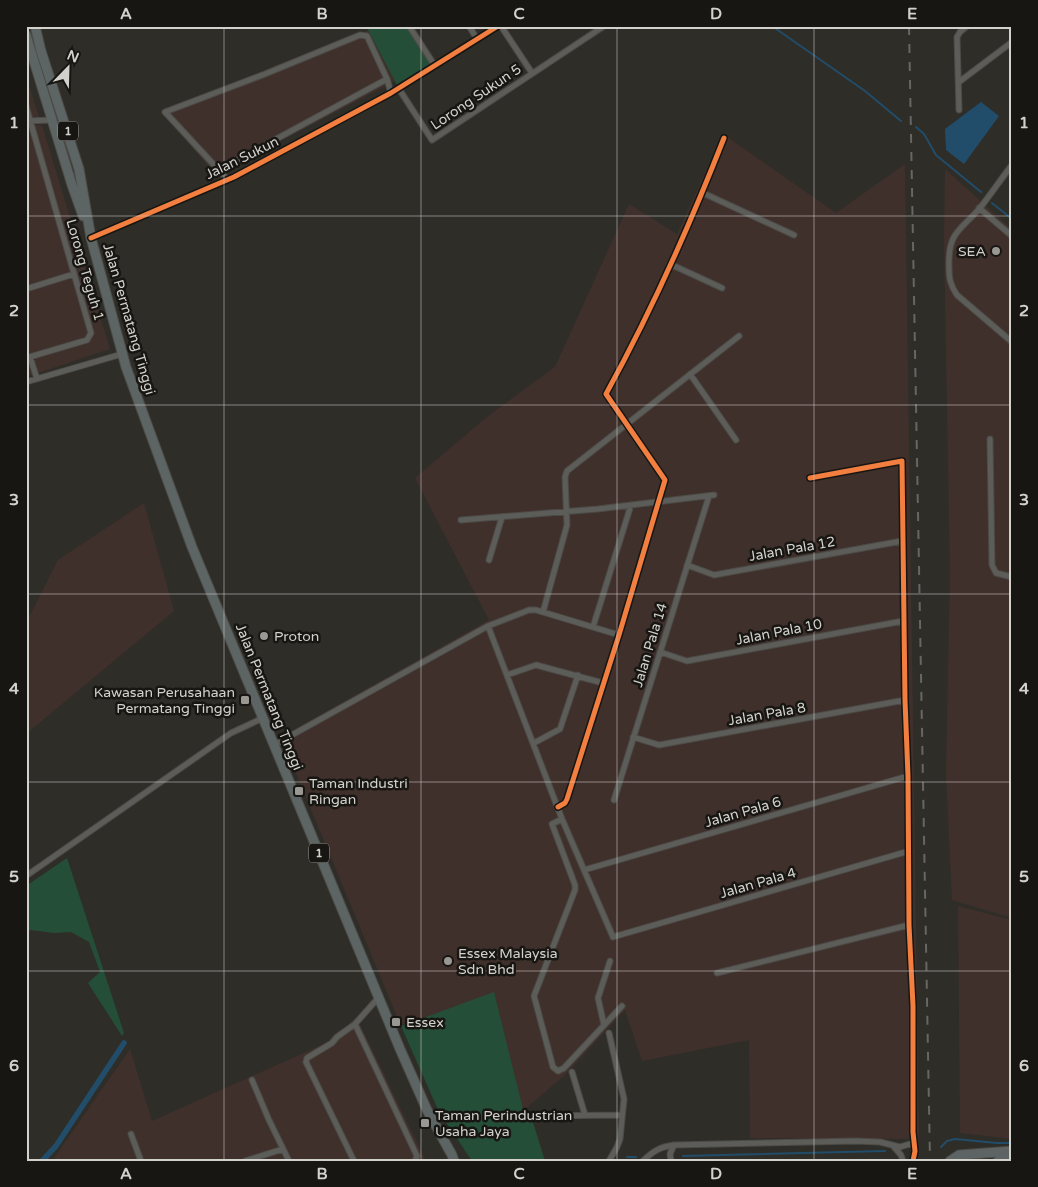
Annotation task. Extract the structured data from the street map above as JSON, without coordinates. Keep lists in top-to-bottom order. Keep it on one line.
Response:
{"streets":{"highway":["1","Jalan Permatang Tinggi"],"street":["Lorong Sukun 5","Jalan Sukun","Lorong Teguh 1","Jalan Pala 12","Jalan Pala 10","Jalan Pala 14","Jalan Pala 8","Jalan Pala 6","Jalan Pala 4"]},"crossings":[["Lorong Sukun 5","Jalan Sukun"],["Jalan Sukun","Jalan Permatang Tinggi"],["Jalan Pala 12","Jalan Pala 14"],["Jalan Pala 10","Jalan Pala 14"],["Jalan Pala 14","Jalan Pala 8"],["Jalan Pala 6","Jalan Pala 4"]],"places":{"other":["SEA","Proton","Essex Malaysia Sdn Bhd"],"transit":["Kawasan Perusahaan Permatang Tinggi","Taman Industri Ringan","Essex","Taman Perindustrian Usaha Jaya"]},"north":"top right","grid":{"columns":["A","B","C","D","E"],"rows":["1","2","3","4","5","6"]}}
